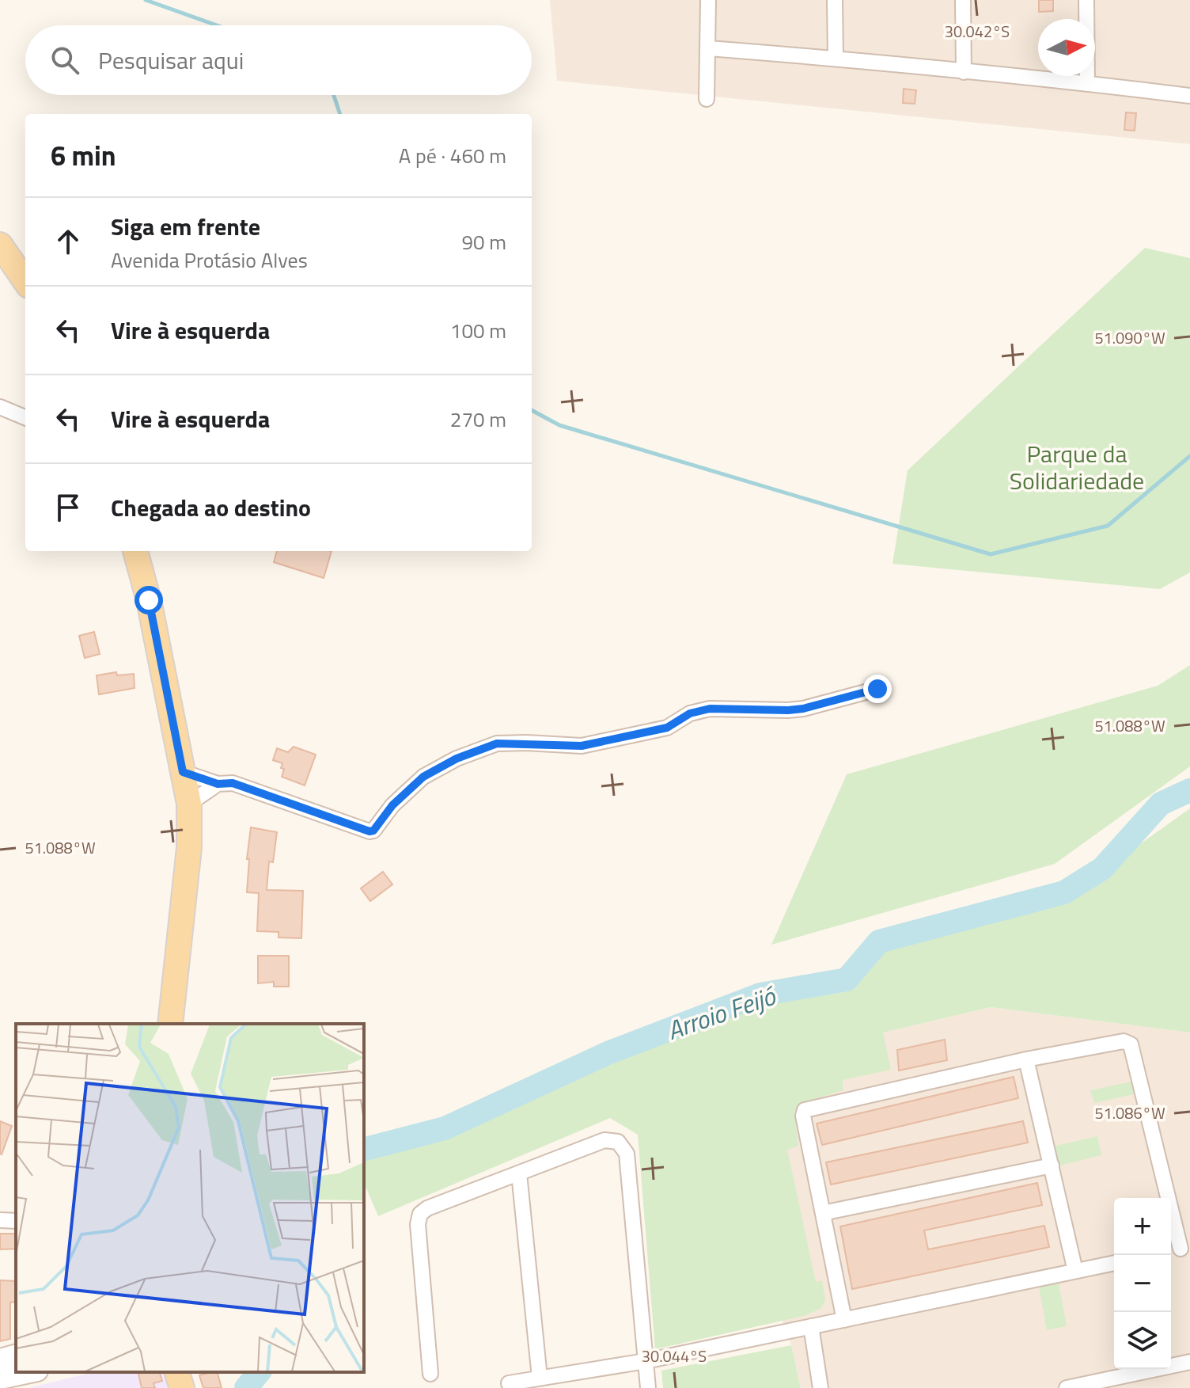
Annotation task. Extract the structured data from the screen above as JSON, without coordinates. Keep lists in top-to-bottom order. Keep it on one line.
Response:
{"water":["Arroio Feijó"],"parks":["Parque da Solidariedade"],"north":"right","page":{"search":"Pesquisar aqui","heading":["6 min","A pé · 460 m"],"list":[["Siga em frente","Avenida Protásio Alves","90 m"],["Vire à esquerda","100 m"],["Vire à esquerda","270 m"],"Chegada ao destino"],"map_buttons":["+","−"]},"coordinates":["30.042°S","51.090°W","51.088°W","51.086°W","30.044°S"]}
